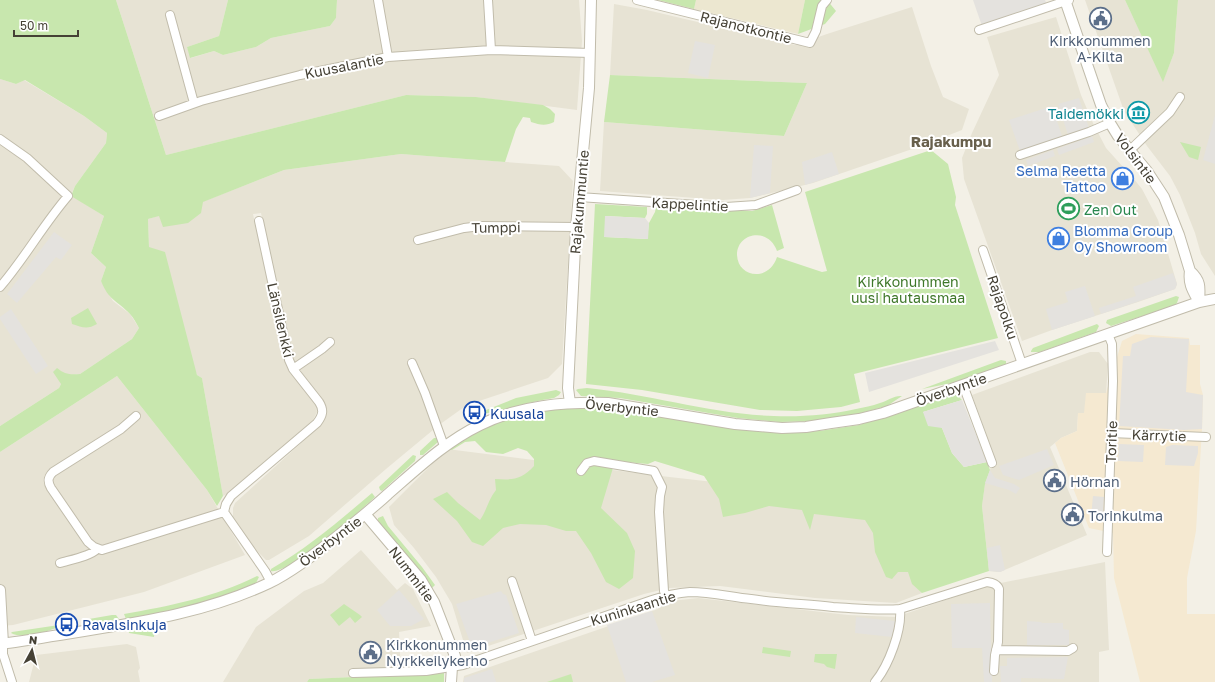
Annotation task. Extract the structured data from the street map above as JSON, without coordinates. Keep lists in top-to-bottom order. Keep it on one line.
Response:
{"streets":{"street":["Rajanotkontie","Kuusalantie","Volsintie","Rajakummuntie","Kappelintie","Tumppi","Rajapolku","Länsilenkki","Överbyntie","Kärrytie","Toritie","Nummitie","Kuninkaantie"]},"crossings":[["Kuusalantie","Rajakummuntie"],["Volsintie","Överbyntie"],["Rajakummuntie","Kappelintie"],["Rajakummuntie","Tumppi"],["Rajakummuntie","Överbyntie"],["Rajapolku","Överbyntie"],["Överbyntie","Toritie"],["Överbyntie","Nummitie"],["Kärrytie","Toritie"],["Nummitie","Kuninkaantie"]],"districts":["Rajakumpu"],"parks":["Kirkkonummen uusi hautausmaa"],"places":{"public building":["Kirkkonummen A-Kilta","Hörnan","Torinkulma","Kirkkonummen Nyrkkeilykerho"],"museum":["Taidemökki"],"shop":["Selma Reetta Tattoo","Blomma Group Oy Showroom"],"sports":["Zen Out"],"bus stop":["Kuusala","Ravalsinkuja"]},"scale_bar":"50 m","north":"top"}
